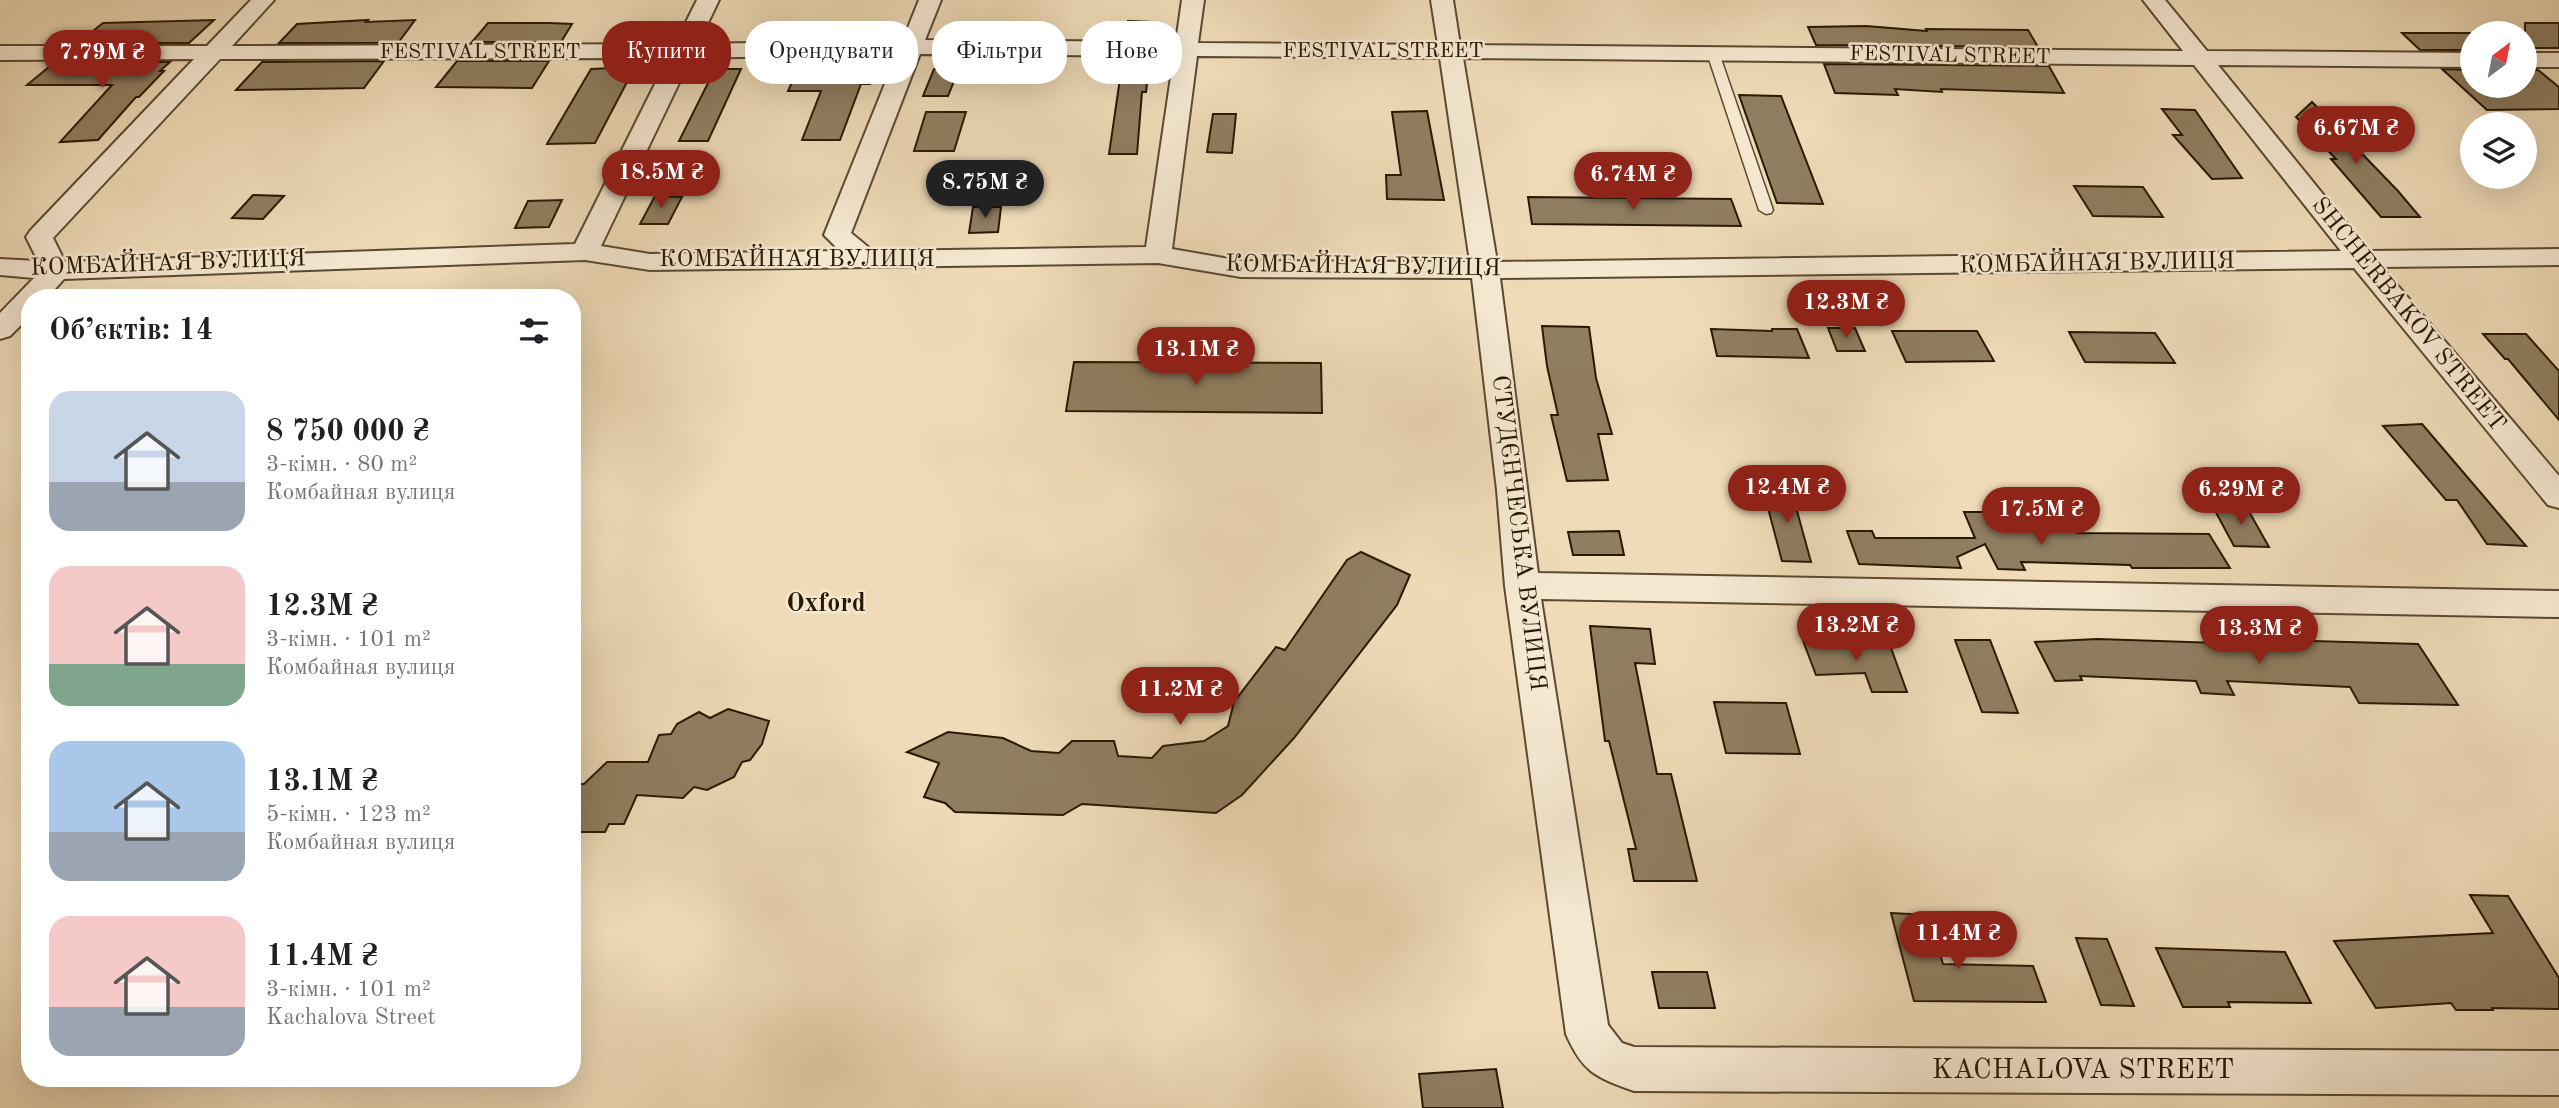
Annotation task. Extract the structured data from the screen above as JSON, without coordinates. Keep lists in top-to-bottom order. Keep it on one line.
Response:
{"streets":{"street":["FESTIVAL STREET","КОМБАЙНАЯ ВУЛИЦЯ","SHCHERBAKOV STREET","СТУДЄНЧЕСЬКА ВУЛИЦЯ","KACHALOVA STREET"]},"crossings":[["FESTIVAL STREET","SHCHERBAKOV STREET"],["FESTIVAL STREET","СТУДЄНЧЕСЬКА ВУЛИЦЯ"],["КОМБАЙНАЯ ВУЛИЦЯ","SHCHERBAKOV STREET"],["КОМБАЙНАЯ ВУЛИЦЯ","СТУДЄНЧЕСЬКА ВУЛИЦЯ"],["СТУДЄНЧЕСЬКА ВУЛИЦЯ","KACHALOVA STREET"]],"districts":["Oxford"],"north":"top right","page":{"chip":["Купити","Орендувати","Фільтри","Нове"],"price":["7.79M ₴","6.67M ₴","18.5M ₴","6.74M ₴","8.75M ₴","12.3M ₴","13.1M ₴","12.4M ₴","6.29M ₴","17.5M ₴","13.2M ₴","13.3M ₴","11.2M ₴","11.4M ₴"],"heading":"Об’єктів: 14","list":[{"name":"8 750 000 ₴","note":"3-кімн. · 80 m² · Комбайная вулиця"},{"name":"12.3M ₴","note":"3-кімн. · 101 m² · Комбайная вулиця"},{"name":"13.1M ₴","note":"5-кімн. · 123 m² · Комбайная вулиця"},{"name":"11.4M ₴","note":"3-кімн. · 101 m² · Kachalova Street"}]}}
